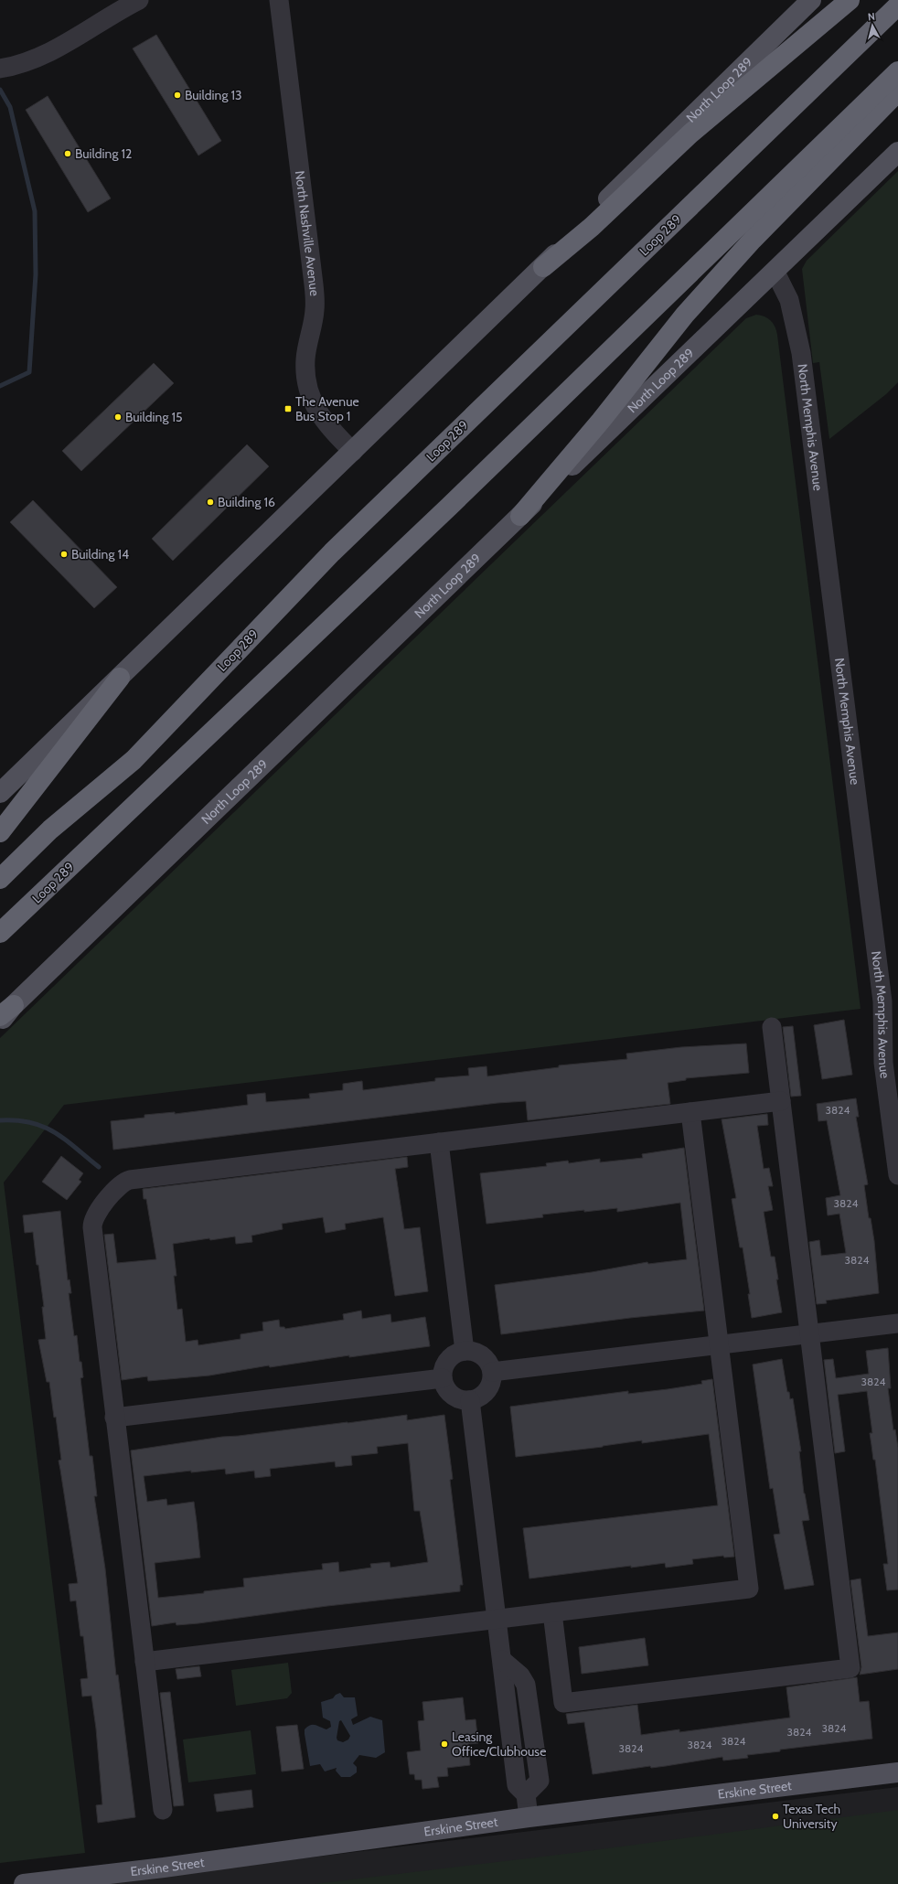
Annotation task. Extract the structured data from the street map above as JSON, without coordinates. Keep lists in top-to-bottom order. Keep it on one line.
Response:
{"streets":{"highway":["Loop 289"],"main road":["North Loop 289","Erskine Street"],"street":["North Nashville Avenue","North Memphis Avenue"]},"crossings":[["North Loop 289","North Nashville Avenue"],["North Loop 289","North Memphis Avenue"]],"places":{"other":["Building 13","Building 12","Building 15","Building 16","Building 14","Leasing Office/Clubhouse","Texas Tech University"],"transit":["The Avenue Bus Stop 1"]},"house_numbers":["3824","3824","3824","3824","3824","3824","3824","3824","3824"],"north":"top"}
